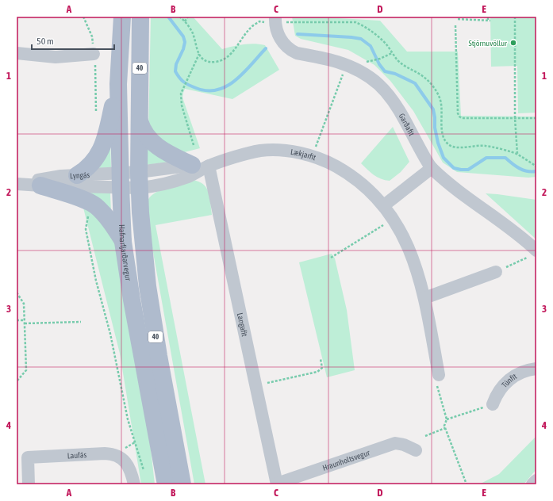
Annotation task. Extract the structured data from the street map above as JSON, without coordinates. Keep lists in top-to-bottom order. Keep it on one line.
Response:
{"streets":{"main road":["40","Hafnarfjarðarvegur"],"street":["Garðafit","Lækjarfit","Lyngás","Langafit","Túnfit","Laufás","Hraunholtsvegur"]},"crossings":[["40","Lækjarfit"],["40","Lyngás"],["Lækjarfit","Lyngás"],["Lækjarfit","Langafit"],["Lyngás","Hafnarfjarðarvegur"],["Langafit","Hraunholtsvegur"]],"places":["Stjörnuvöllur"],"scale_bar":"50 m","grid":{"columns":["A","B","C","D","E"],"rows":["1","2","3","4"]}}
